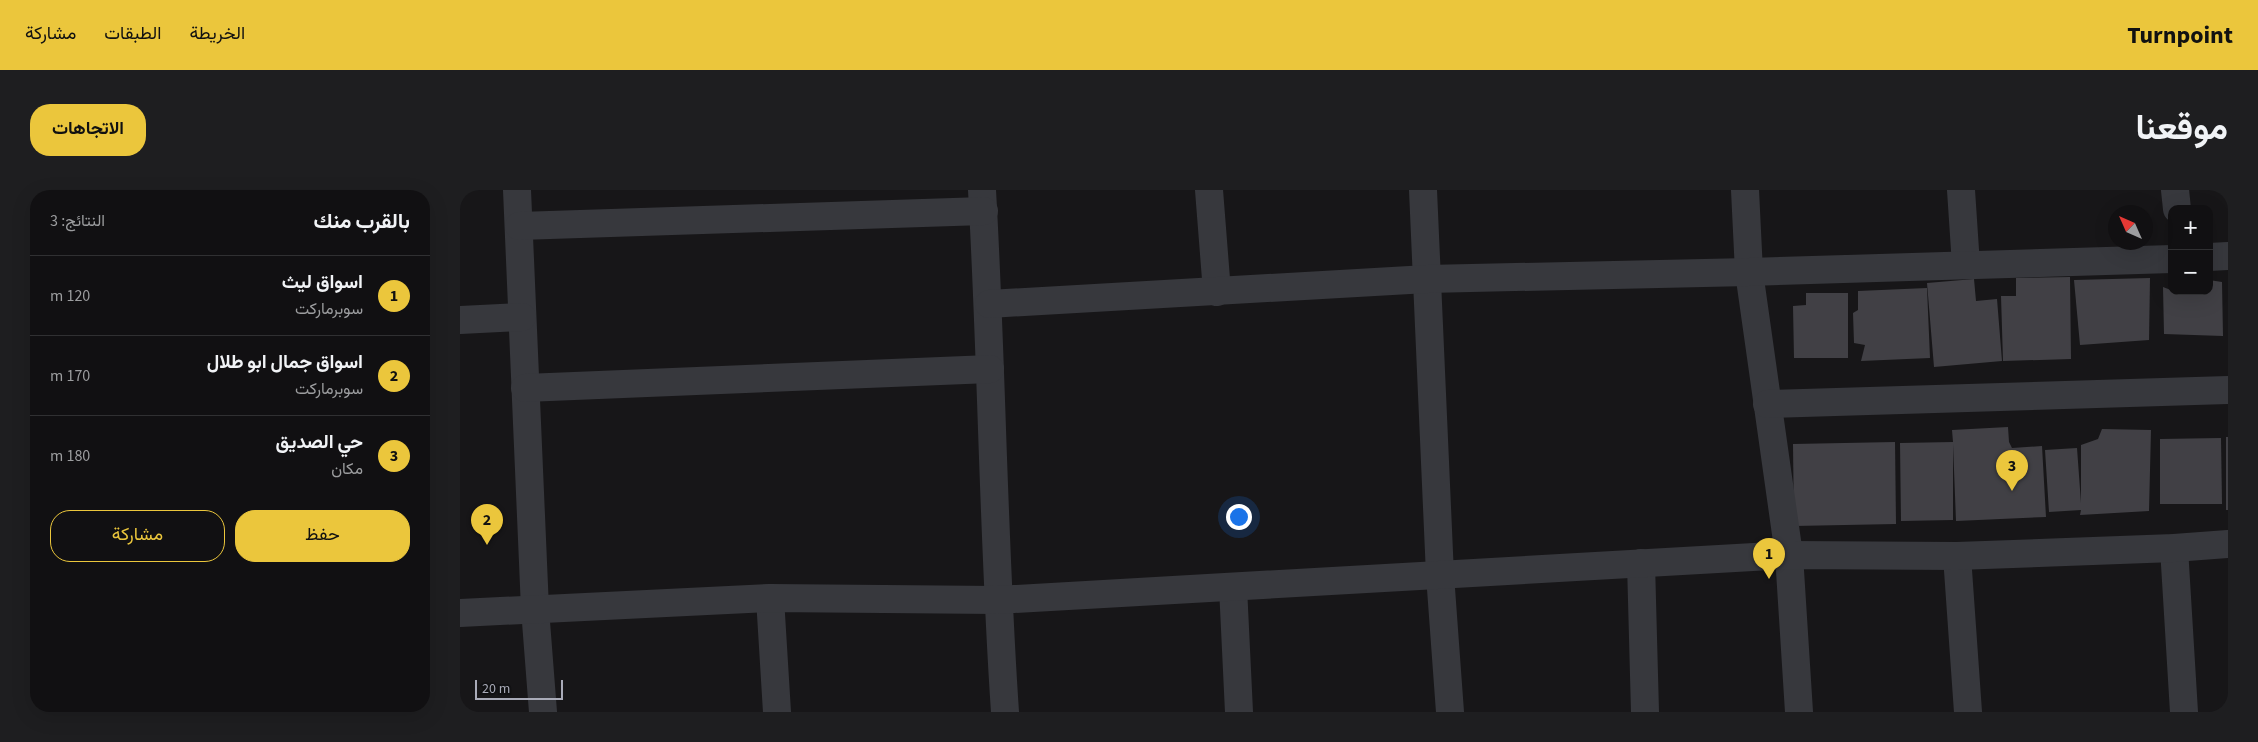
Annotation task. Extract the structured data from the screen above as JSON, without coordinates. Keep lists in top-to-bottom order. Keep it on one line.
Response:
{"scale_bar":"20 m","north":"top left","page":{"header":"Turnpoint","nav":["الخريطة","الطبقات","مشاركة"],"title":"موقعنا","buttons":["الاتجاهات",["حفظ","مشاركة"]],"heading":["بالقرب منك","النتائج: 3"],"map_buttons":["+","−"],"list":[{"mark":"1","name":"اسواق ليث","note":"سوبرماركت","value":"120 m"},{"mark":"2","name":"اسواق جمال ابو طلال","note":"سوبرماركت","value":"170 m"},{"mark":"3","name":"حي الصديق","note":"مكان","value":"180 m"}],"pins":["3","2","1"],"scale":"20 m"}}
